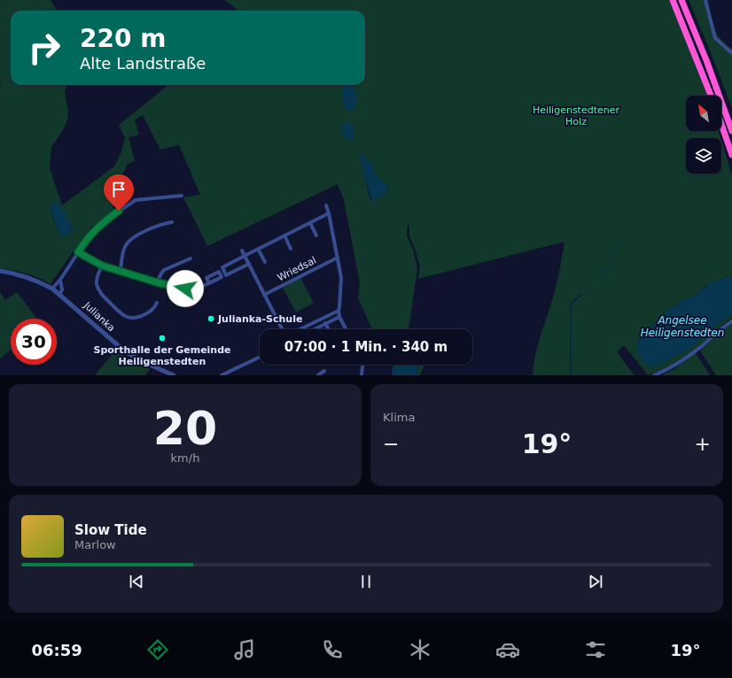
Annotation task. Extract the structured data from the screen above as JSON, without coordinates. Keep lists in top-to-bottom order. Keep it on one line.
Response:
{"streets":{"street":["Wriedsal","Julianka"]},"water":["Angelsee Heiligenstedten"],"parks":["Heiligenstedtener Holz"],"places":["Julianka-Schule","Sporthalle der Gemeinde Heiligenstedten"],"north":"top left","page":{"turn":["220 m","Alte Landstraße"],"limit":"30","trip":"07:00 · 1 Min. · 340 m","tile":[["20","km/h"],"Klima"],"heat":["−","19°","+"],"song":["Slow Tide","Marlow"],"tabs":["06:59","19°"]}}
